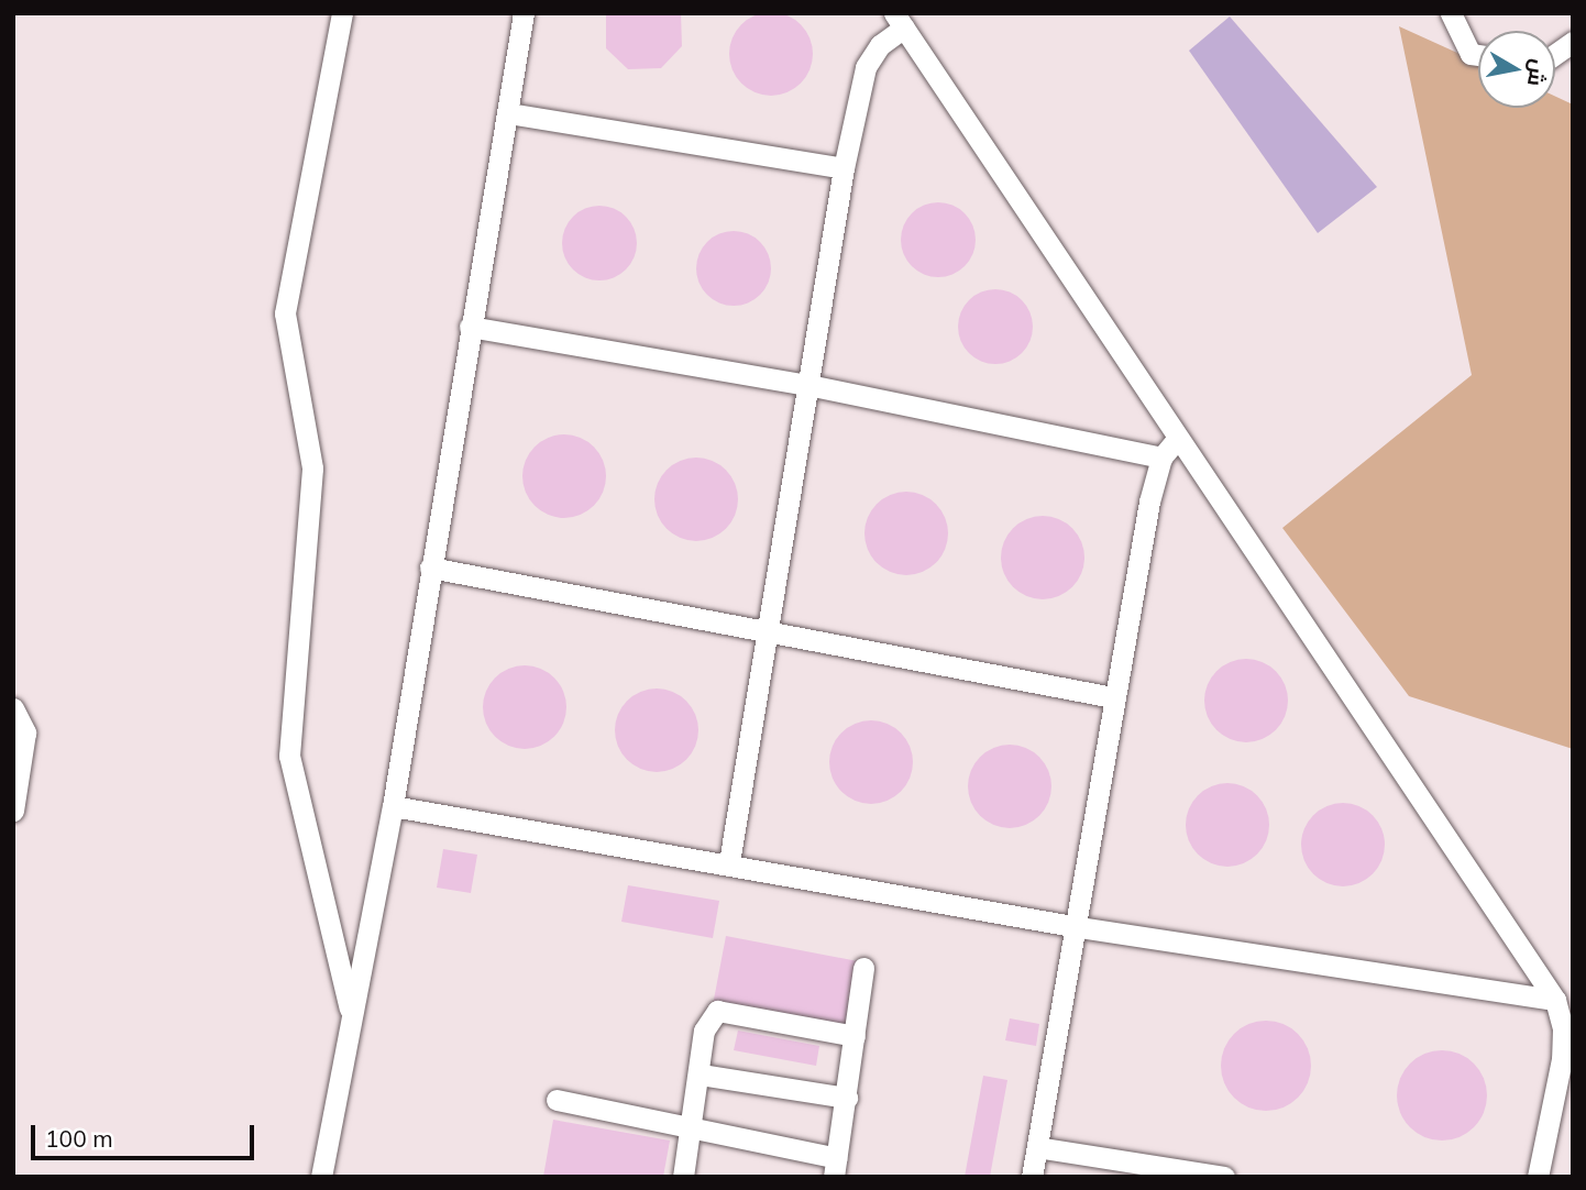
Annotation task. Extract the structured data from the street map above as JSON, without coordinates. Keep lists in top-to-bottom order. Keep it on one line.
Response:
{"scale_bar":"100 m","north":"right"}
